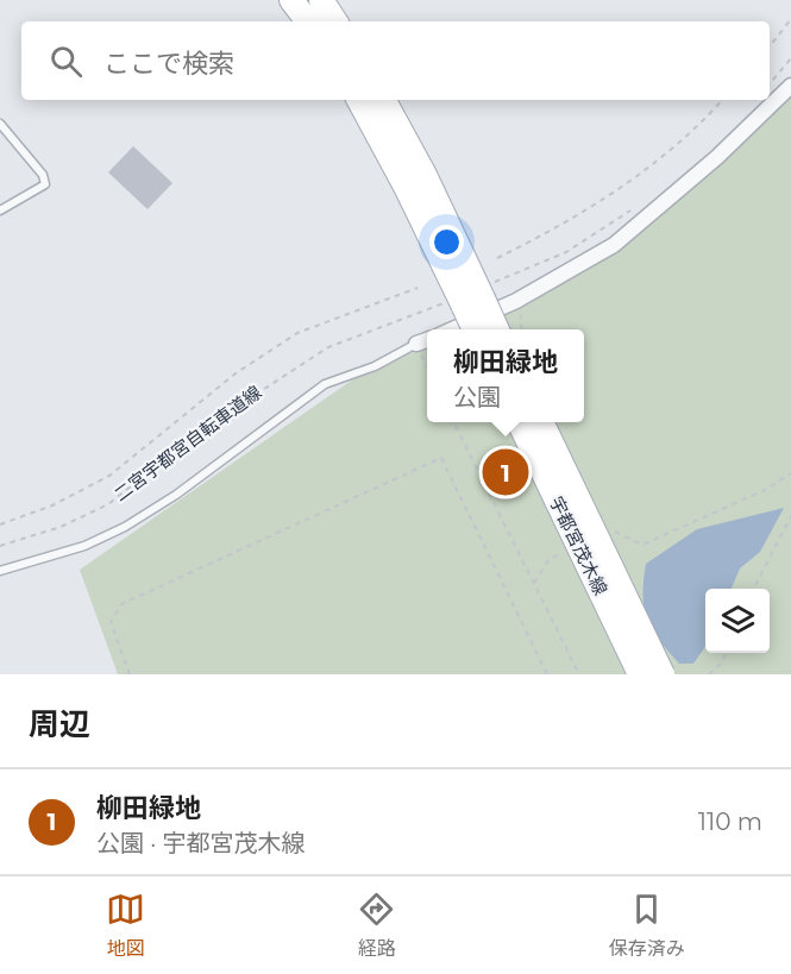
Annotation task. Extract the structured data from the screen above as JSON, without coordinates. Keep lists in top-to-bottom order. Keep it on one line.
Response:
{"streets":{"main road":["宇都宮茂木線"],"path":["二宮宇都宮自転車道線"]},"page":{"search":"ここで検索","popup":["柳田緑地","公園"],"pins":"1","heading":"周辺","list":[{"mark":"1","name":"柳田緑地","note":"公園 · 宇都宮茂木線","value":"110 m"}],"nav":["地図","経路","保存済み"]}}
